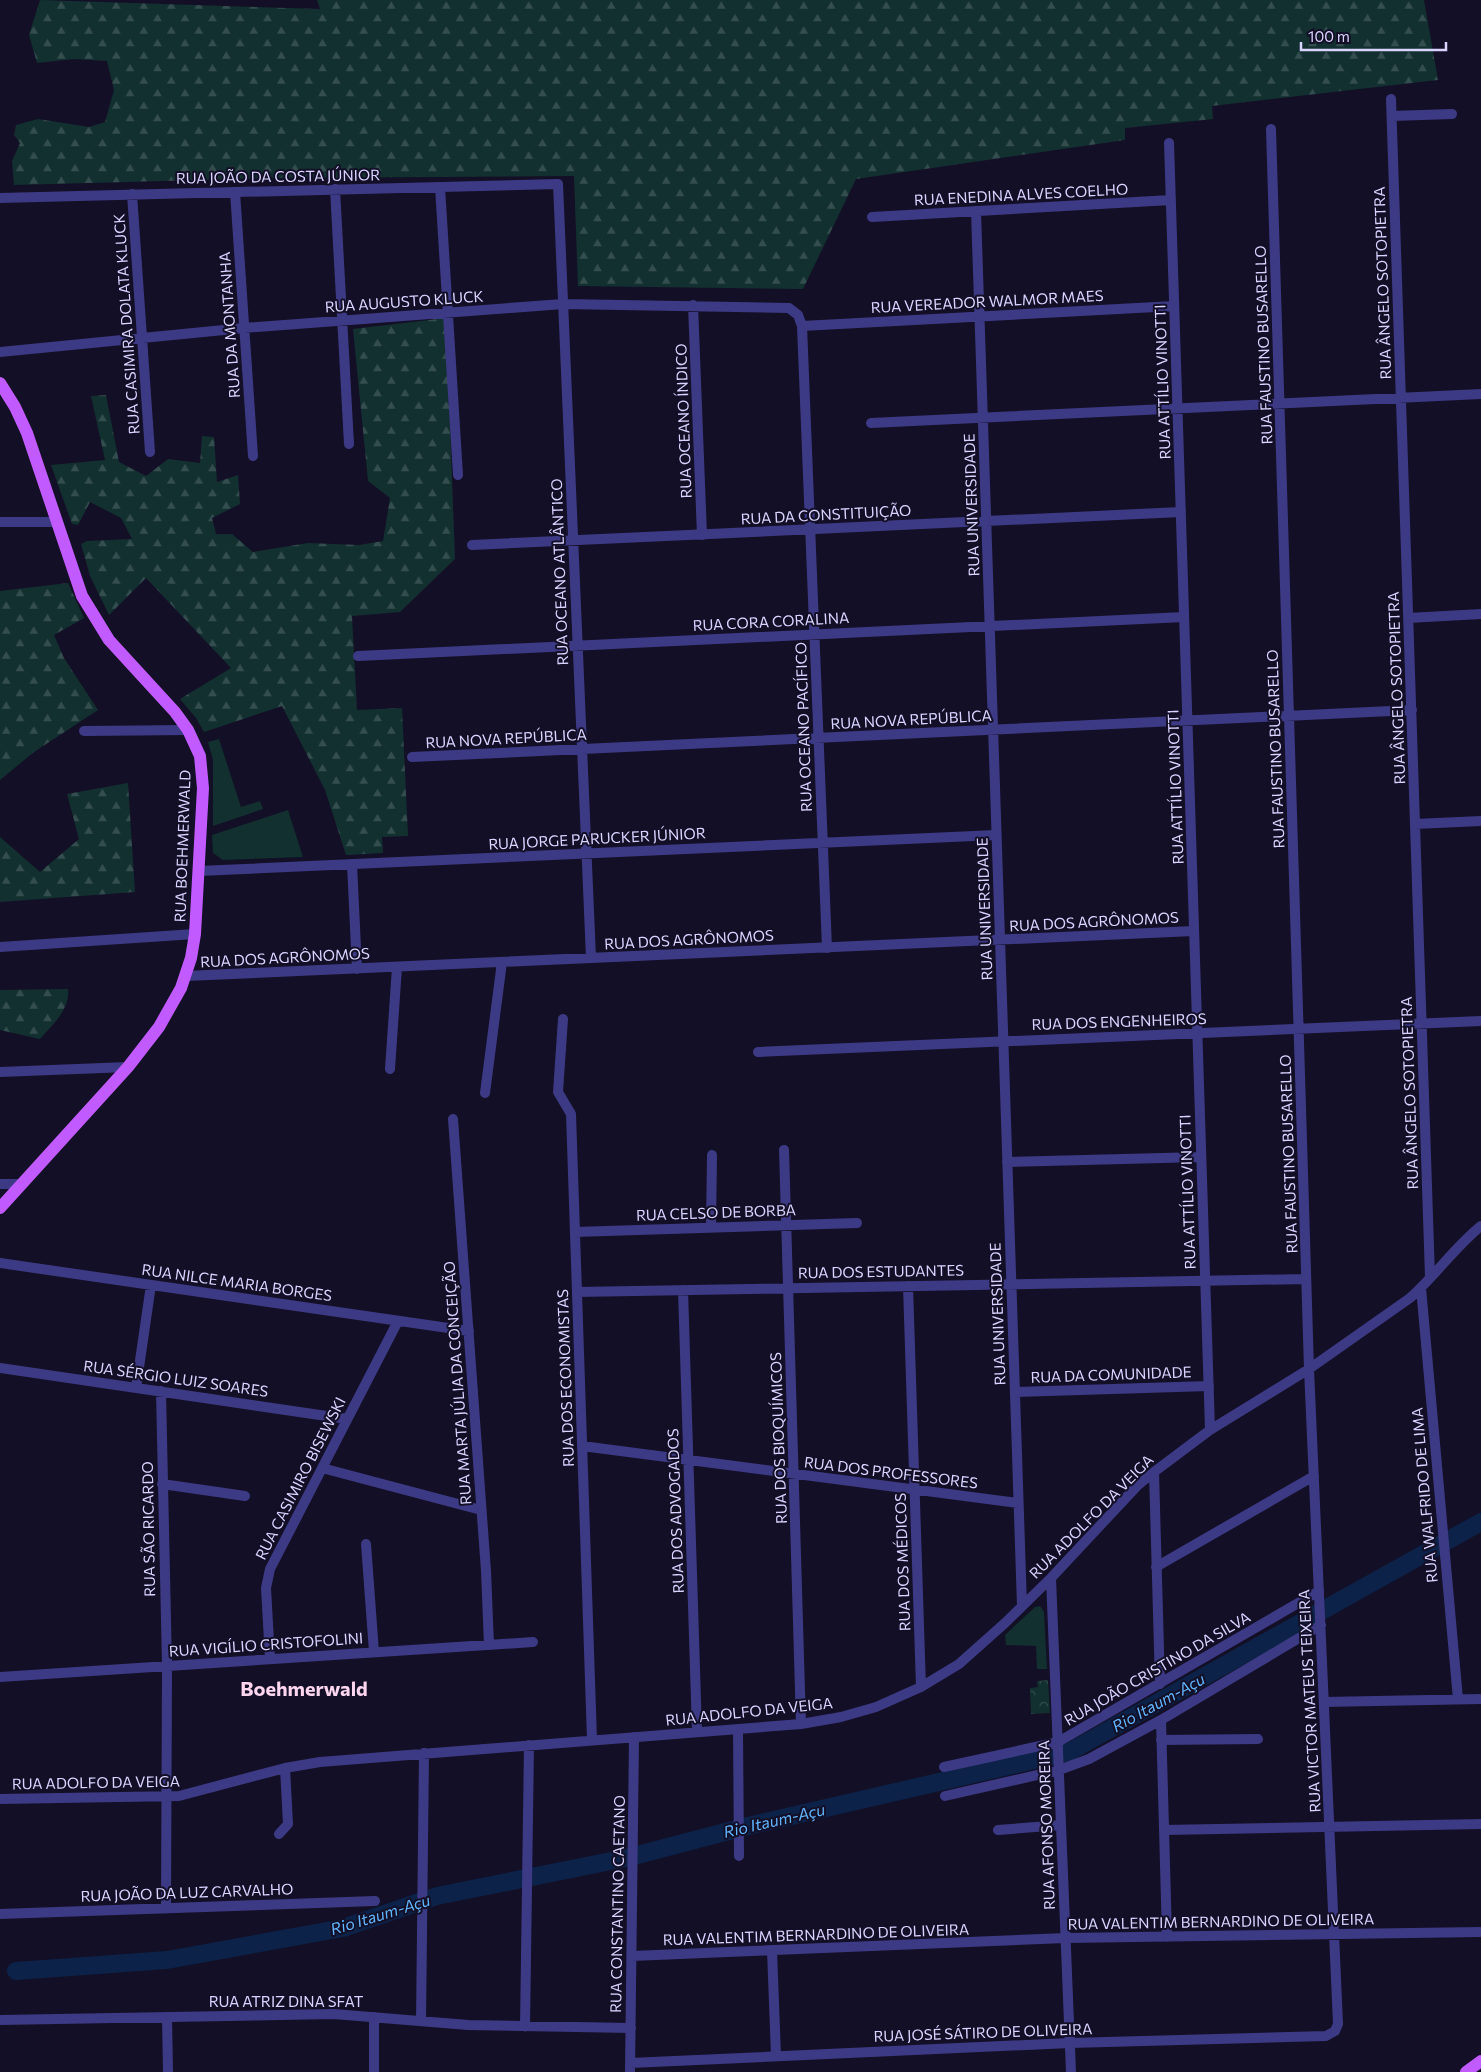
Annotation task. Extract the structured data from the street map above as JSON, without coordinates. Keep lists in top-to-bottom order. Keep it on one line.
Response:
{"streets":{"main road":["RUA BOEHMERWALD"],"street":["RUA JOÃO DA COSTA JÚNIOR","RUA ENEDINA ALVES COELHO","RUA ÂNGELO SOTOPIETRA","RUA AUGUSTO KLUCK","RUA VEREADOR WALMOR MAES","RUA CASIMIRA DOLATA KLUCK","RUA DA MONTANHA","RUA FAUSTINO BUSARELLO","RUA ATTÍLIO VINOTTI","RUA OCEANO ÍNDICO","RUA UNIVERSIDADE","RUA DA CONSTITUIÇÃO","RUA OCEANO ATLÂNTICO","RUA CORA CORALINA","RUA NOVA REPÚBLICA","RUA OCEANO PACÍFICO","RUA JORGE PARUCKER JÚNIOR","RUA DOS AGRÔNOMOS","RUA DOS ENGENHEIROS","RUA CELSO DE BORBA","RUA DOS ESTUDANTES","RUA NILCE MARIA BORGES","RUA DA COMUNIDADE","RUA SÉRGIO LUIZ SOARES","RUA DOS ECONOMISTAS","RUA MARTA JÚLIA DA CONCEIÇÃO","RUA DOS BIOQUÍMICOS","RUA DOS PROFESSORES","RUA CASIMIRO BISEWSKI","RUA WALFRIDO DE LIMA","RUA DOS ADVOGADOS","RUA ADOLFO DA VEIGA","RUA SÃO RICARDO","RUA DOS MÉDICOS","RUA VIGÍLIO CRISTOFOLINI","RUA JOÃO CRISTINO DA SILVA","RUA VICTOR MATEUS TEIXEIRA","RUA AFONSO MOREIRA","RUA JOÃO DA LUZ CARVALHO","RUA CONSTANTINO CAETANO","RUA VALENTIM BERNARDINO DE OLIVEIRA","RUA ATRIZ DINA SFAT","RUA JOSÉ SÁTIRO DE OLIVEIRA"]},"crossings":[["RUA JOÃO DA COSTA JÚNIOR","RUA CASIMIRA DOLATA KLUCK"],["RUA JOÃO DA COSTA JÚNIOR","RUA DA MONTANHA"],["RUA JOÃO DA COSTA JÚNIOR","RUA OCEANO ATLÂNTICO"],["RUA ENEDINA ALVES COELHO","RUA ATTÍLIO VINOTTI"],["RUA ENEDINA ALVES COELHO","RUA UNIVERSIDADE"],["RUA ÂNGELO SOTOPIETRA","RUA NOVA REPÚBLICA"],["RUA ÂNGELO SOTOPIETRA","RUA DOS ENGENHEIROS"],["RUA ÂNGELO SOTOPIETRA","RUA ADOLFO DA VEIGA"],["RUA AUGUSTO KLUCK","RUA VEREADOR WALMOR MAES"],["RUA AUGUSTO KLUCK","RUA CASIMIRA DOLATA KLUCK"],["RUA AUGUSTO KLUCK","RUA DA MONTANHA"],["RUA AUGUSTO KLUCK","RUA OCEANO ÍNDICO"],["RUA AUGUSTO KLUCK","RUA OCEANO ATLÂNTICO"],["RUA AUGUSTO KLUCK","RUA OCEANO PACÍFICO"],["RUA VEREADOR WALMOR MAES","RUA ATTÍLIO VINOTTI"],["RUA VEREADOR WALMOR MAES","RUA UNIVERSIDADE"],["RUA VEREADOR WALMOR MAES","RUA OCEANO PACÍFICO"],["RUA FAUSTINO BUSARELLO","RUA NOVA REPÚBLICA"],["RUA FAUSTINO BUSARELLO","RUA DOS ENGENHEIROS"],["RUA FAUSTINO BUSARELLO","RUA DOS ESTUDANTES"],["RUA FAUSTINO BUSARELLO","RUA ADOLFO DA VEIGA"],["RUA FAUSTINO BUSARELLO","RUA VICTOR MATEUS TEIXEIRA"],["RUA ATTÍLIO VINOTTI","RUA DA CONSTITUIÇÃO"],["RUA ATTÍLIO VINOTTI","RUA CORA CORALINA"],["RUA ATTÍLIO VINOTTI","RUA NOVA REPÚBLICA"],["RUA ATTÍLIO VINOTTI","RUA DOS AGRÔNOMOS"],["RUA ATTÍLIO VINOTTI","RUA DOS ENGENHEIROS"],["RUA ATTÍLIO VINOTTI","RUA DOS ESTUDANTES"],["RUA ATTÍLIO VINOTTI","RUA DA COMUNIDADE"],["RUA ATTÍLIO VINOTTI","RUA ADOLFO DA VEIGA"],["RUA OCEANO ÍNDICO","RUA DA CONSTITUIÇÃO"],["RUA UNIVERSIDADE","RUA DA CONSTITUIÇÃO"],["RUA UNIVERSIDADE","RUA CORA CORALINA"],["RUA UNIVERSIDADE","RUA NOVA REPÚBLICA"],["RUA UNIVERSIDADE","RUA JORGE PARUCKER JÚNIOR"],["RUA UNIVERSIDADE","RUA DOS AGRÔNOMOS"],["RUA UNIVERSIDADE","RUA DOS ENGENHEIROS"],["RUA UNIVERSIDADE","RUA DOS ESTUDANTES"],["RUA UNIVERSIDADE","RUA DA COMUNIDADE"],["RUA UNIVERSIDADE","RUA DOS PROFESSORES"],["RUA UNIVERSIDADE","RUA ADOLFO DA VEIGA"],["RUA DA CONSTITUIÇÃO","RUA OCEANO ATLÂNTICO"],["RUA DA CONSTITUIÇÃO","RUA OCEANO PACÍFICO"],["RUA OCEANO ATLÂNTICO","RUA CORA CORALINA"],["RUA OCEANO ATLÂNTICO","RUA NOVA REPÚBLICA"],["RUA OCEANO ATLÂNTICO","RUA JORGE PARUCKER JÚNIOR"],["RUA OCEANO ATLÂNTICO","RUA DOS AGRÔNOMOS"],["RUA CORA CORALINA","RUA OCEANO PACÍFICO"],["RUA NOVA REPÚBLICA","RUA OCEANO PACÍFICO"],["RUA OCEANO PACÍFICO","RUA JORGE PARUCKER JÚNIOR"],["RUA OCEANO PACÍFICO","RUA DOS AGRÔNOMOS"],["RUA JORGE PARUCKER JÚNIOR","RUA BOEHMERWALD"],["RUA BOEHMERWALD","RUA DOS AGRÔNOMOS"],["RUA CELSO DE BORBA","RUA DOS ECONOMISTAS"],["RUA CELSO DE BORBA","RUA DOS BIOQUÍMICOS"],["RUA DOS ESTUDANTES","RUA DOS ECONOMISTAS"],["RUA DOS ESTUDANTES","RUA DOS BIOQUÍMICOS"],["RUA DOS ESTUDANTES","RUA DOS ADVOGADOS"],["RUA DOS ESTUDANTES","RUA DOS MÉDICOS"],["RUA NILCE MARIA BORGES","RUA MARTA JÚLIA DA CONCEIÇÃO"],["RUA NILCE MARIA BORGES","RUA CASIMIRO BISEWSKI"],["RUA SÉRGIO LUIZ SOARES","RUA CASIMIRO BISEWSKI"],["RUA SÉRGIO LUIZ SOARES","RUA SÃO RICARDO"],["RUA DOS ECONOMISTAS","RUA DOS PROFESSORES"],["RUA DOS ECONOMISTAS","RUA ADOLFO DA VEIGA"],["RUA MARTA JÚLIA DA CONCEIÇÃO","RUA VIGÍLIO CRISTOFOLINI"],["RUA DOS BIOQUÍMICOS","RUA DOS PROFESSORES"],["RUA DOS BIOQUÍMICOS","RUA ADOLFO DA VEIGA"],["RUA DOS PROFESSORES","RUA DOS ADVOGADOS"],["RUA DOS PROFESSORES","RUA DOS MÉDICOS"],["RUA CASIMIRO BISEWSKI","RUA VIGÍLIO CRISTOFOLINI"],["RUA WALFRIDO DE LIMA","RUA ADOLFO DA VEIGA"],["RUA DOS ADVOGADOS","RUA ADOLFO DA VEIGA"],["RUA ADOLFO DA VEIGA","RUA SÃO RICARDO"],["RUA ADOLFO DA VEIGA","RUA DOS MÉDICOS"],["RUA ADOLFO DA VEIGA","RUA VICTOR MATEUS TEIXEIRA"],["RUA ADOLFO DA VEIGA","RUA AFONSO MOREIRA"],["RUA ADOLFO DA VEIGA","RUA CONSTANTINO CAETANO"],["RUA SÃO RICARDO","RUA VIGÍLIO CRISTOFOLINI"],["RUA SÃO RICARDO","RUA JOÃO DA LUZ CARVALHO"],["RUA JOÃO CRISTINO DA SILVA","RUA VICTOR MATEUS TEIXEIRA"],["RUA JOÃO CRISTINO DA SILVA","RUA AFONSO MOREIRA"],["RUA VICTOR MATEUS TEIXEIRA","RUA VALENTIM BERNARDINO DE OLIVEIRA"],["RUA VICTOR MATEUS TEIXEIRA","RUA JOSÉ SÁTIRO DE OLIVEIRA"],["RUA AFONSO MOREIRA","RUA VALENTIM BERNARDINO DE OLIVEIRA"],["RUA AFONSO MOREIRA","RUA JOSÉ SÁTIRO DE OLIVEIRA"],["RUA CONSTANTINO CAETANO","RUA VALENTIM BERNARDINO DE OLIVEIRA"],["RUA CONSTANTINO CAETANO","RUA ATRIZ DINA SFAT"],["RUA CONSTANTINO CAETANO","RUA JOSÉ SÁTIRO DE OLIVEIRA"]],"districts":["Boehmerwald"],"water":["Rio Itaum-Açu"],"scale_bar":"100 m"}
